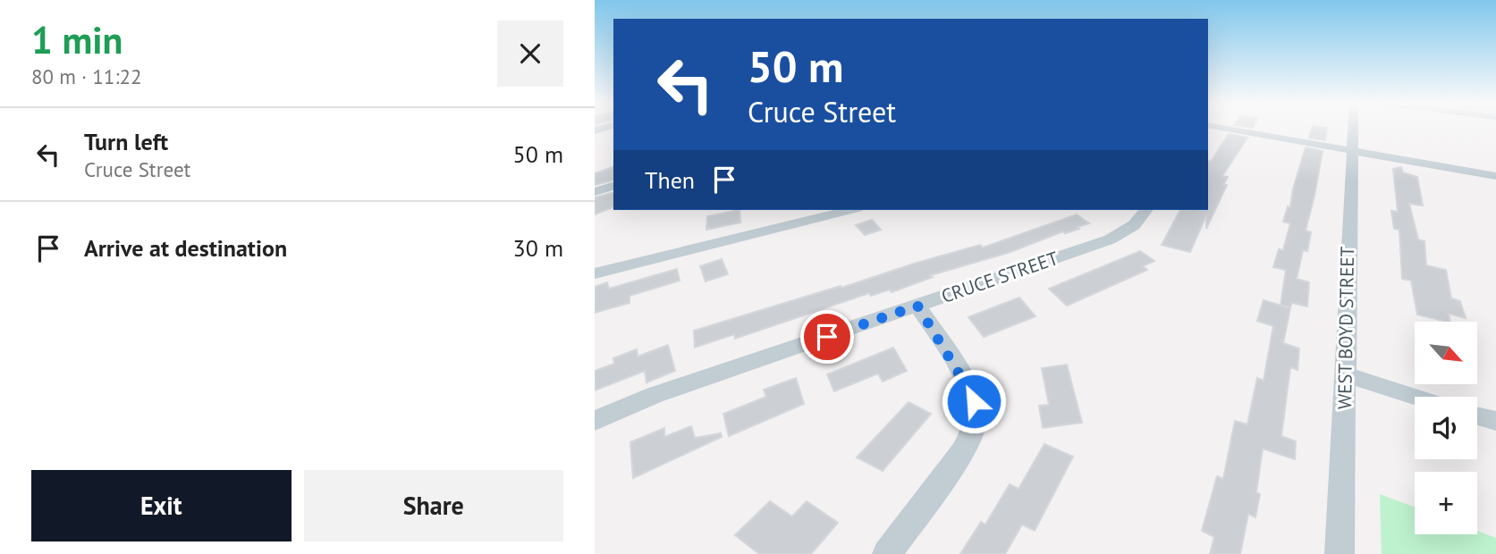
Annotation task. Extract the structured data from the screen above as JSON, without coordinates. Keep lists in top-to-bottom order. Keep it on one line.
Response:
{"streets":{"street":["CRUCE STREET","WEST BOYD STREET"]},"north":"bottom right","page":{"heading":["1 min","80 m · 11:22"],"turn":["50 m","Cruce Street"],"list":[{"name":"Turn left","note":"Cruce Street","value":"50 m"},{"name":"Arrive at destination","value":"30 m"}],"then":"Then","map_buttons":"+","buttons":["Exit","Share"]}}
